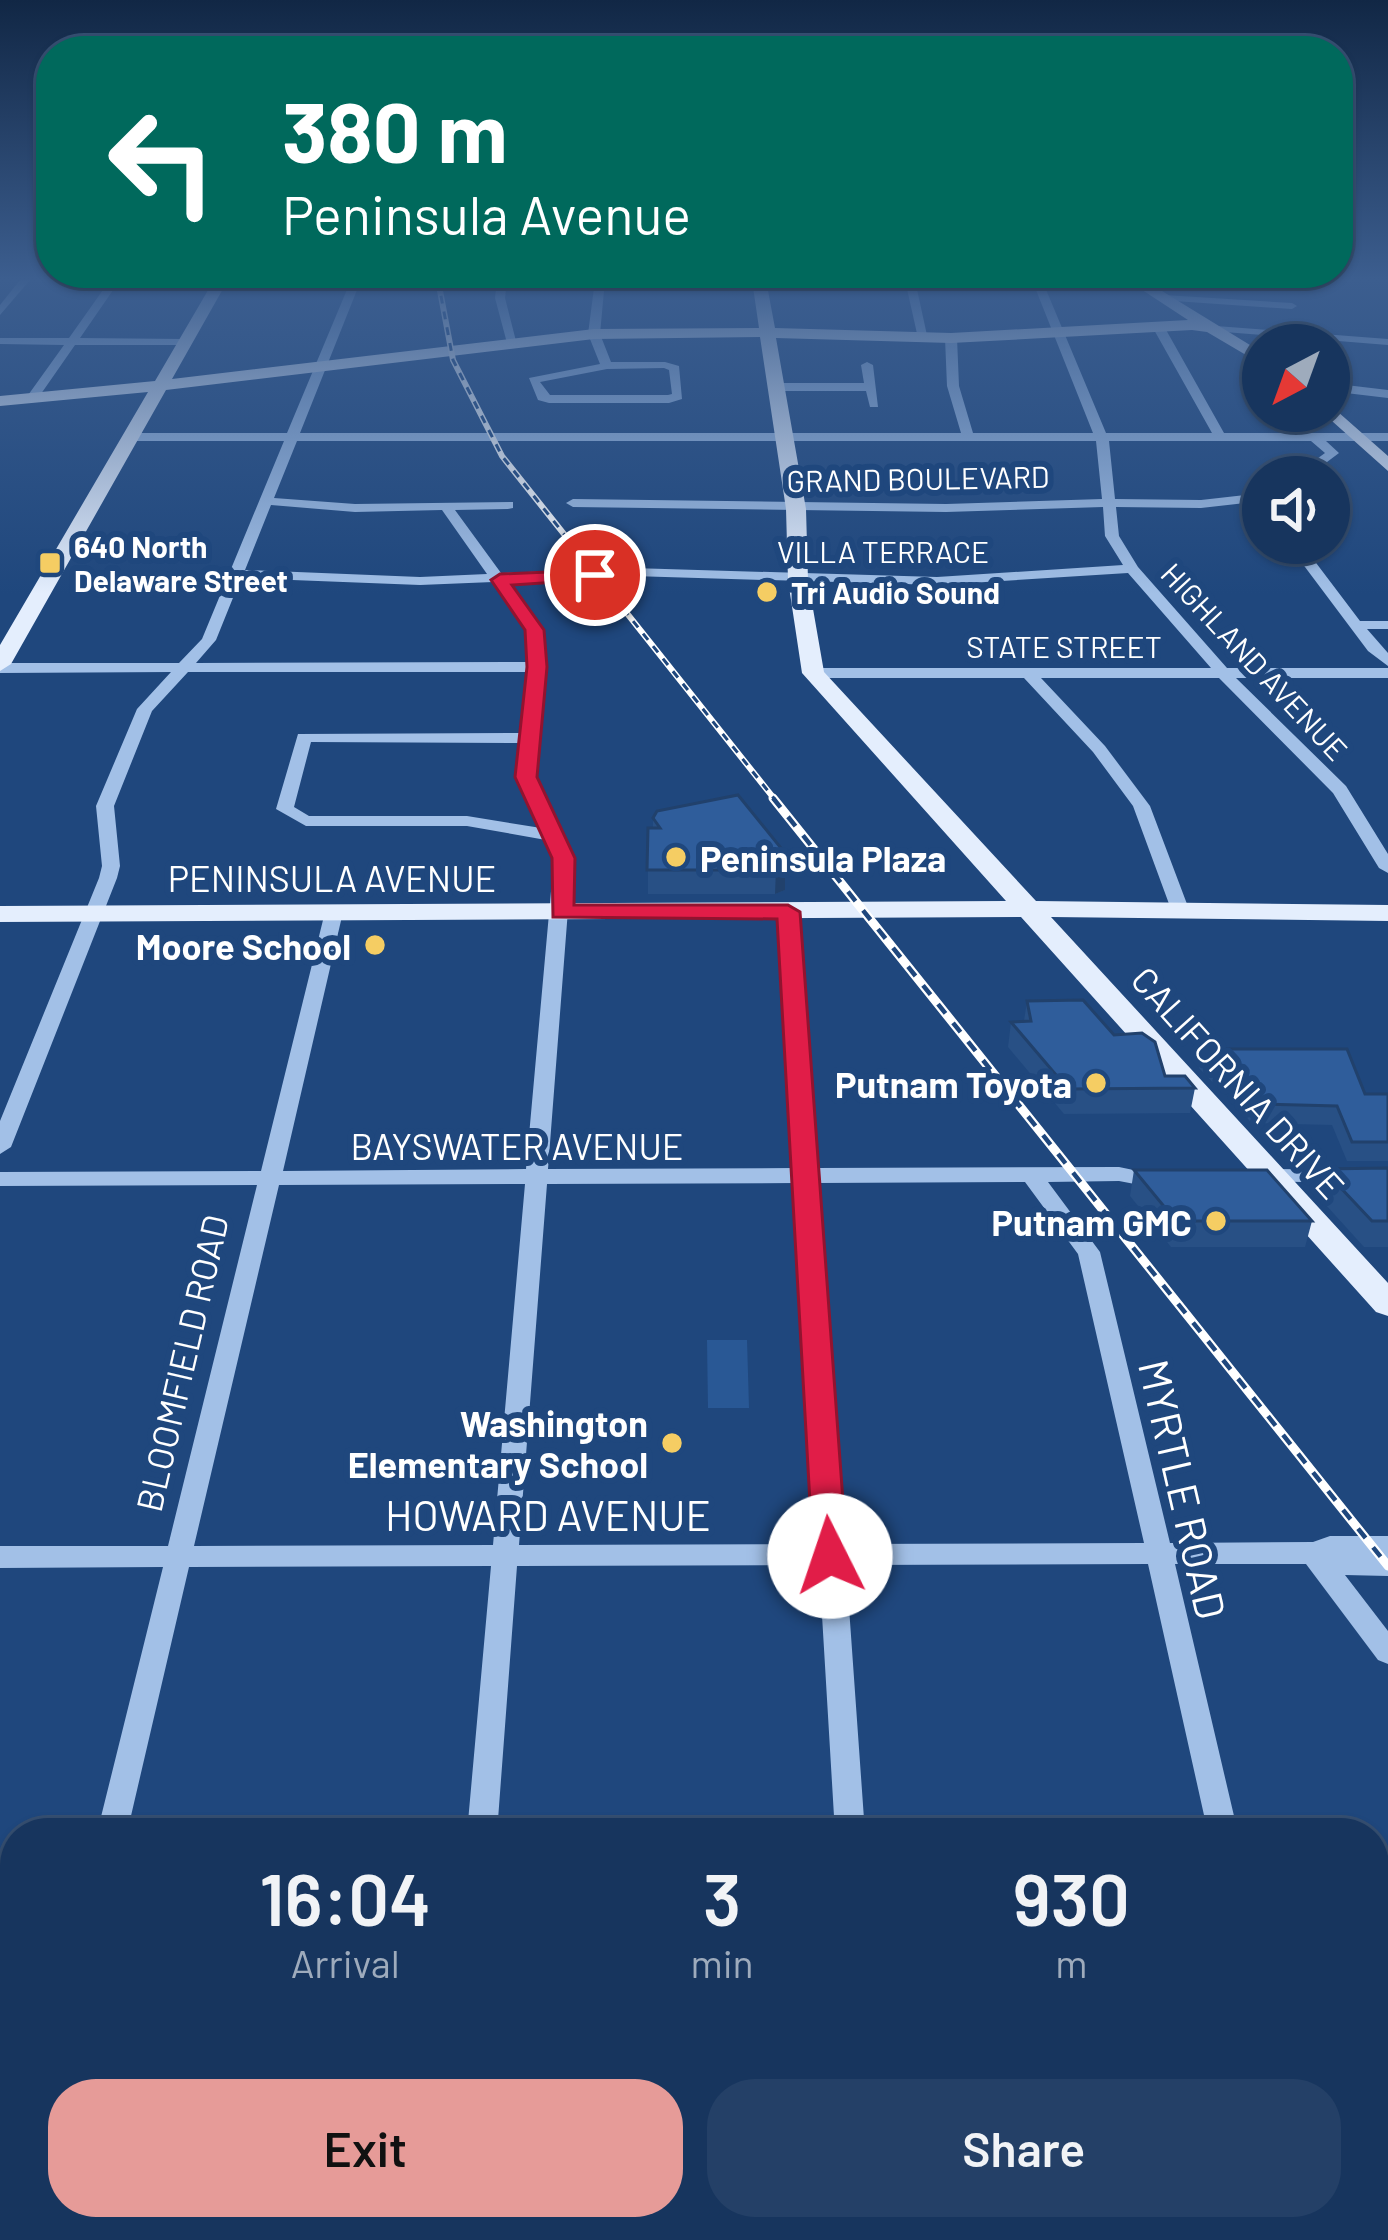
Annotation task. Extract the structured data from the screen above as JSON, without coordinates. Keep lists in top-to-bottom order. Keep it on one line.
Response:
{"streets":{"main road":["PENINSULA AVENUE","CALIFORNIA DRIVE"],"street":["GRAND BOULEVARD","VILLA TERRACE","STATE STREET","HIGHLAND AVENUE","BAYSWATER AVENUE","BLOOMFIELD ROAD","MYRTLE ROAD","HOWARD AVENUE"]},"crossings":[["GRAND BOULEVARD","HIGHLAND AVENUE"],["VILLA TERRACE","HIGHLAND AVENUE"],["STATE STREET","HIGHLAND AVENUE"],["STATE STREET","CALIFORNIA DRIVE"],["PENINSULA AVENUE","CALIFORNIA DRIVE"],["PENINSULA AVENUE","BLOOMFIELD ROAD"],["BAYSWATER AVENUE","BLOOMFIELD ROAD"],["BAYSWATER AVENUE","MYRTLE ROAD"],["BLOOMFIELD ROAD","HOWARD AVENUE"],["MYRTLE ROAD","HOWARD AVENUE"]],"places":{"transit":["640 North Delaware Street"],"other":["Tri Audio Sound","Peninsula Plaza","Moore School","Putnam Toyota","Putnam GMC","Washington Elementary School"]},"north":"bottom left","page":{"turn":["380 m","Peninsula Avenue"],"eta":["16:04","Arrival","3","min","930","m"],"buttons":["Exit","Share"]}}
